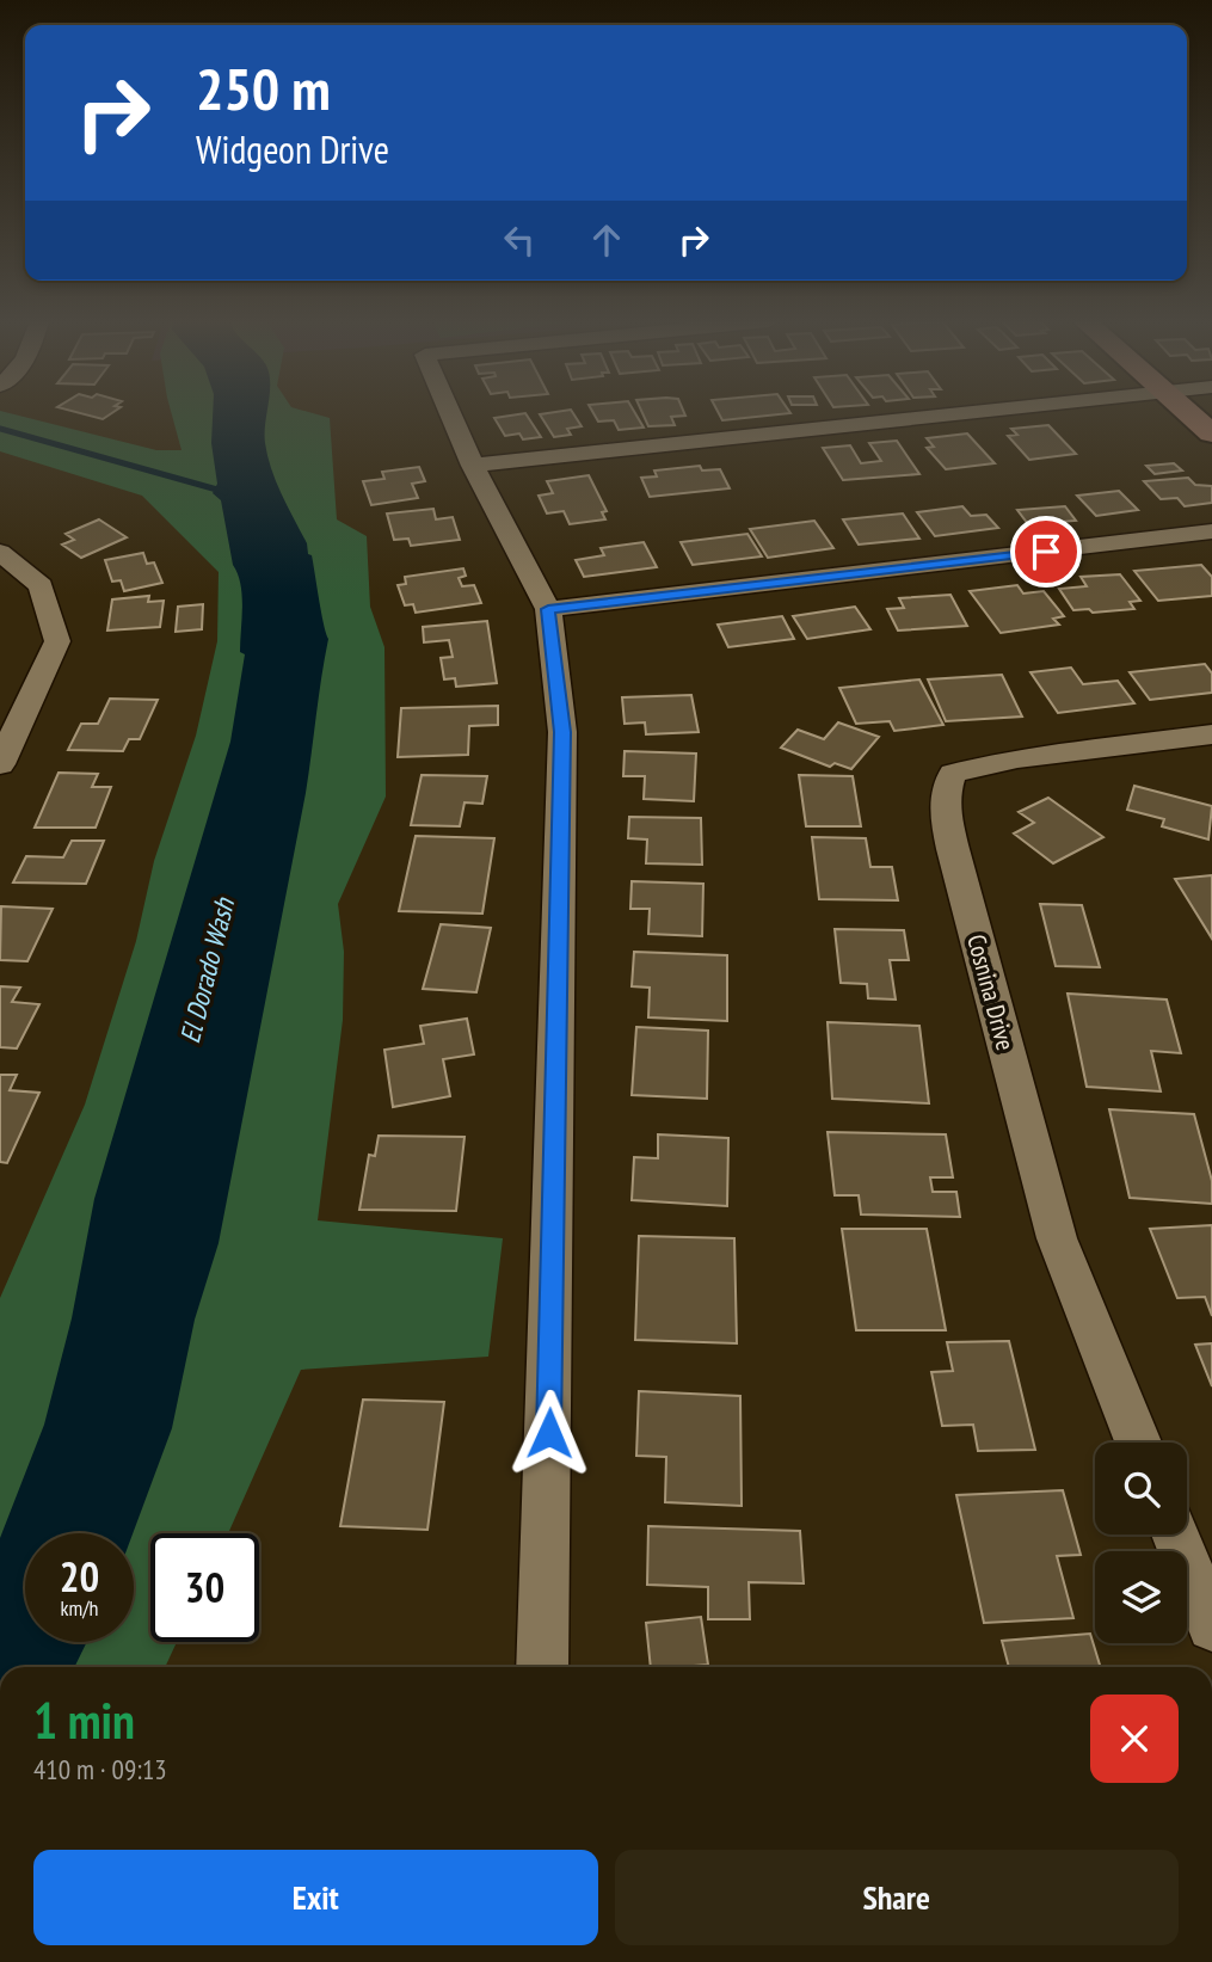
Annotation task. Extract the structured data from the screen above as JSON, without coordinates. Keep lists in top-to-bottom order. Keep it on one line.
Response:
{"streets":{"street":["Cosnina Drive"]},"water":["El Dorado Wash"],"page":{"turn":["250 m","Widgeon Drive"],"speed":"20 km/h","limit":"30","heading":["1 min","410 m · 09:13"],"buttons":["Exit","Share"]}}
